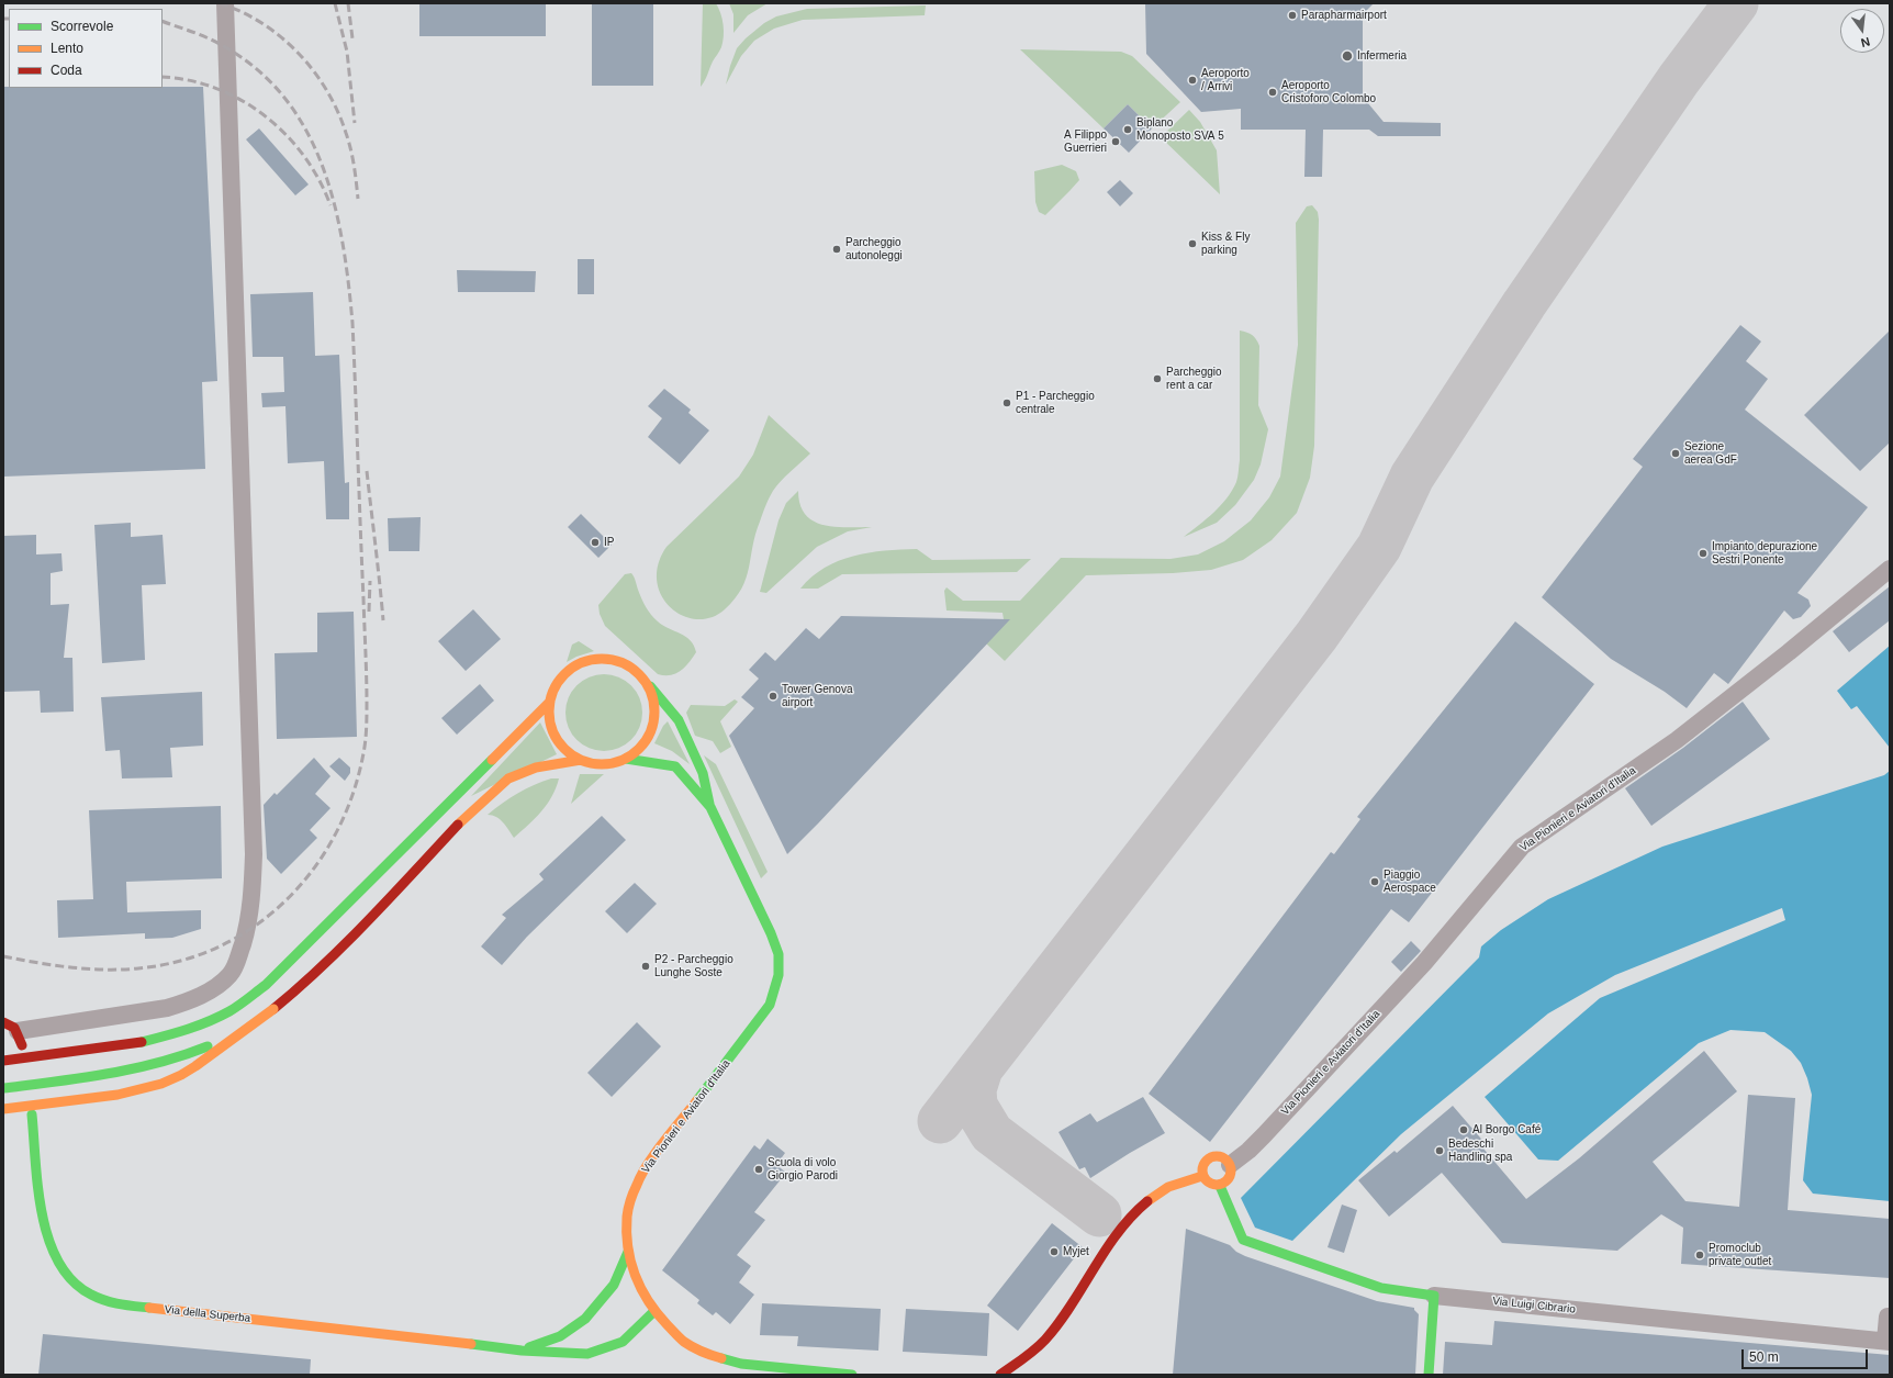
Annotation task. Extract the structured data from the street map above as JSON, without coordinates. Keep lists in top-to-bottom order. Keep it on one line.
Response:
{"streets":{"main road":["Via Pionieri e Aviatori d'Italia","Via Luigi Cibrario","Via della Superba"]},"crossings":[["Via Pionieri e Aviatori d'Italia","Via Luigi Cibrario"],["Via Pionieri e Aviatori d'Italia","Via della Superba"]],"places":["Parapharmairport","Infermeria","Aeroporto / Arrivi","Aeroporto Cristoforo Colombo","Biplano Monoposto SVA 5","A Filippo Guerrieri","Kiss & Fly parking","Parcheggio autonoleggi","Parcheggio rent a car","P1 - Parcheggio centrale","Sezione aerea GdF","IP","Impianto depurazione Sestri Ponente","Tower Genova airport","Piaggio Aerospace","P2 - Parcheggio Lunghe Soste","Al Borgo Café","Bedeschi Handling spa","Scuola di volo Giorgio Parodi","Myjet","Promoclub private outlet"],"legend":["Scorrevole","Lento","Coda"],"scale_bar":"50 m","north":"bottom"}
